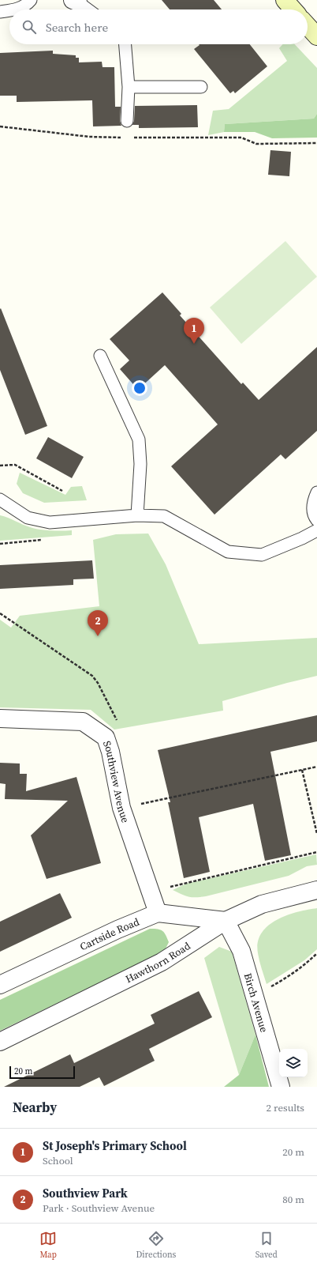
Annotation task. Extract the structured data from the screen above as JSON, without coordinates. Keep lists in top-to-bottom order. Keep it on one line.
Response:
{"streets":{"street":["Southview Avenue","Cartside Road","Hawthorn Road","Birch Avenue"]},"crossings":[["Southview Avenue","Cartside Road"],["Cartside Road","Hawthorn Road"],["Cartside Road","Birch Avenue"],["Hawthorn Road","Birch Avenue"]],"scale_bar":"20 m","page":{"search":"Search here","pins":["1","2"],"scale":"20 m","heading":["Nearby","2 results"],"list":[{"mark":"1","name":"St Joseph's Primary School","note":"School","value":"20 m"},{"mark":"2","name":"Southview Park","note":"Park · Southview Avenue","value":"80 m"}],"nav":["Map","Directions","Saved"]}}
